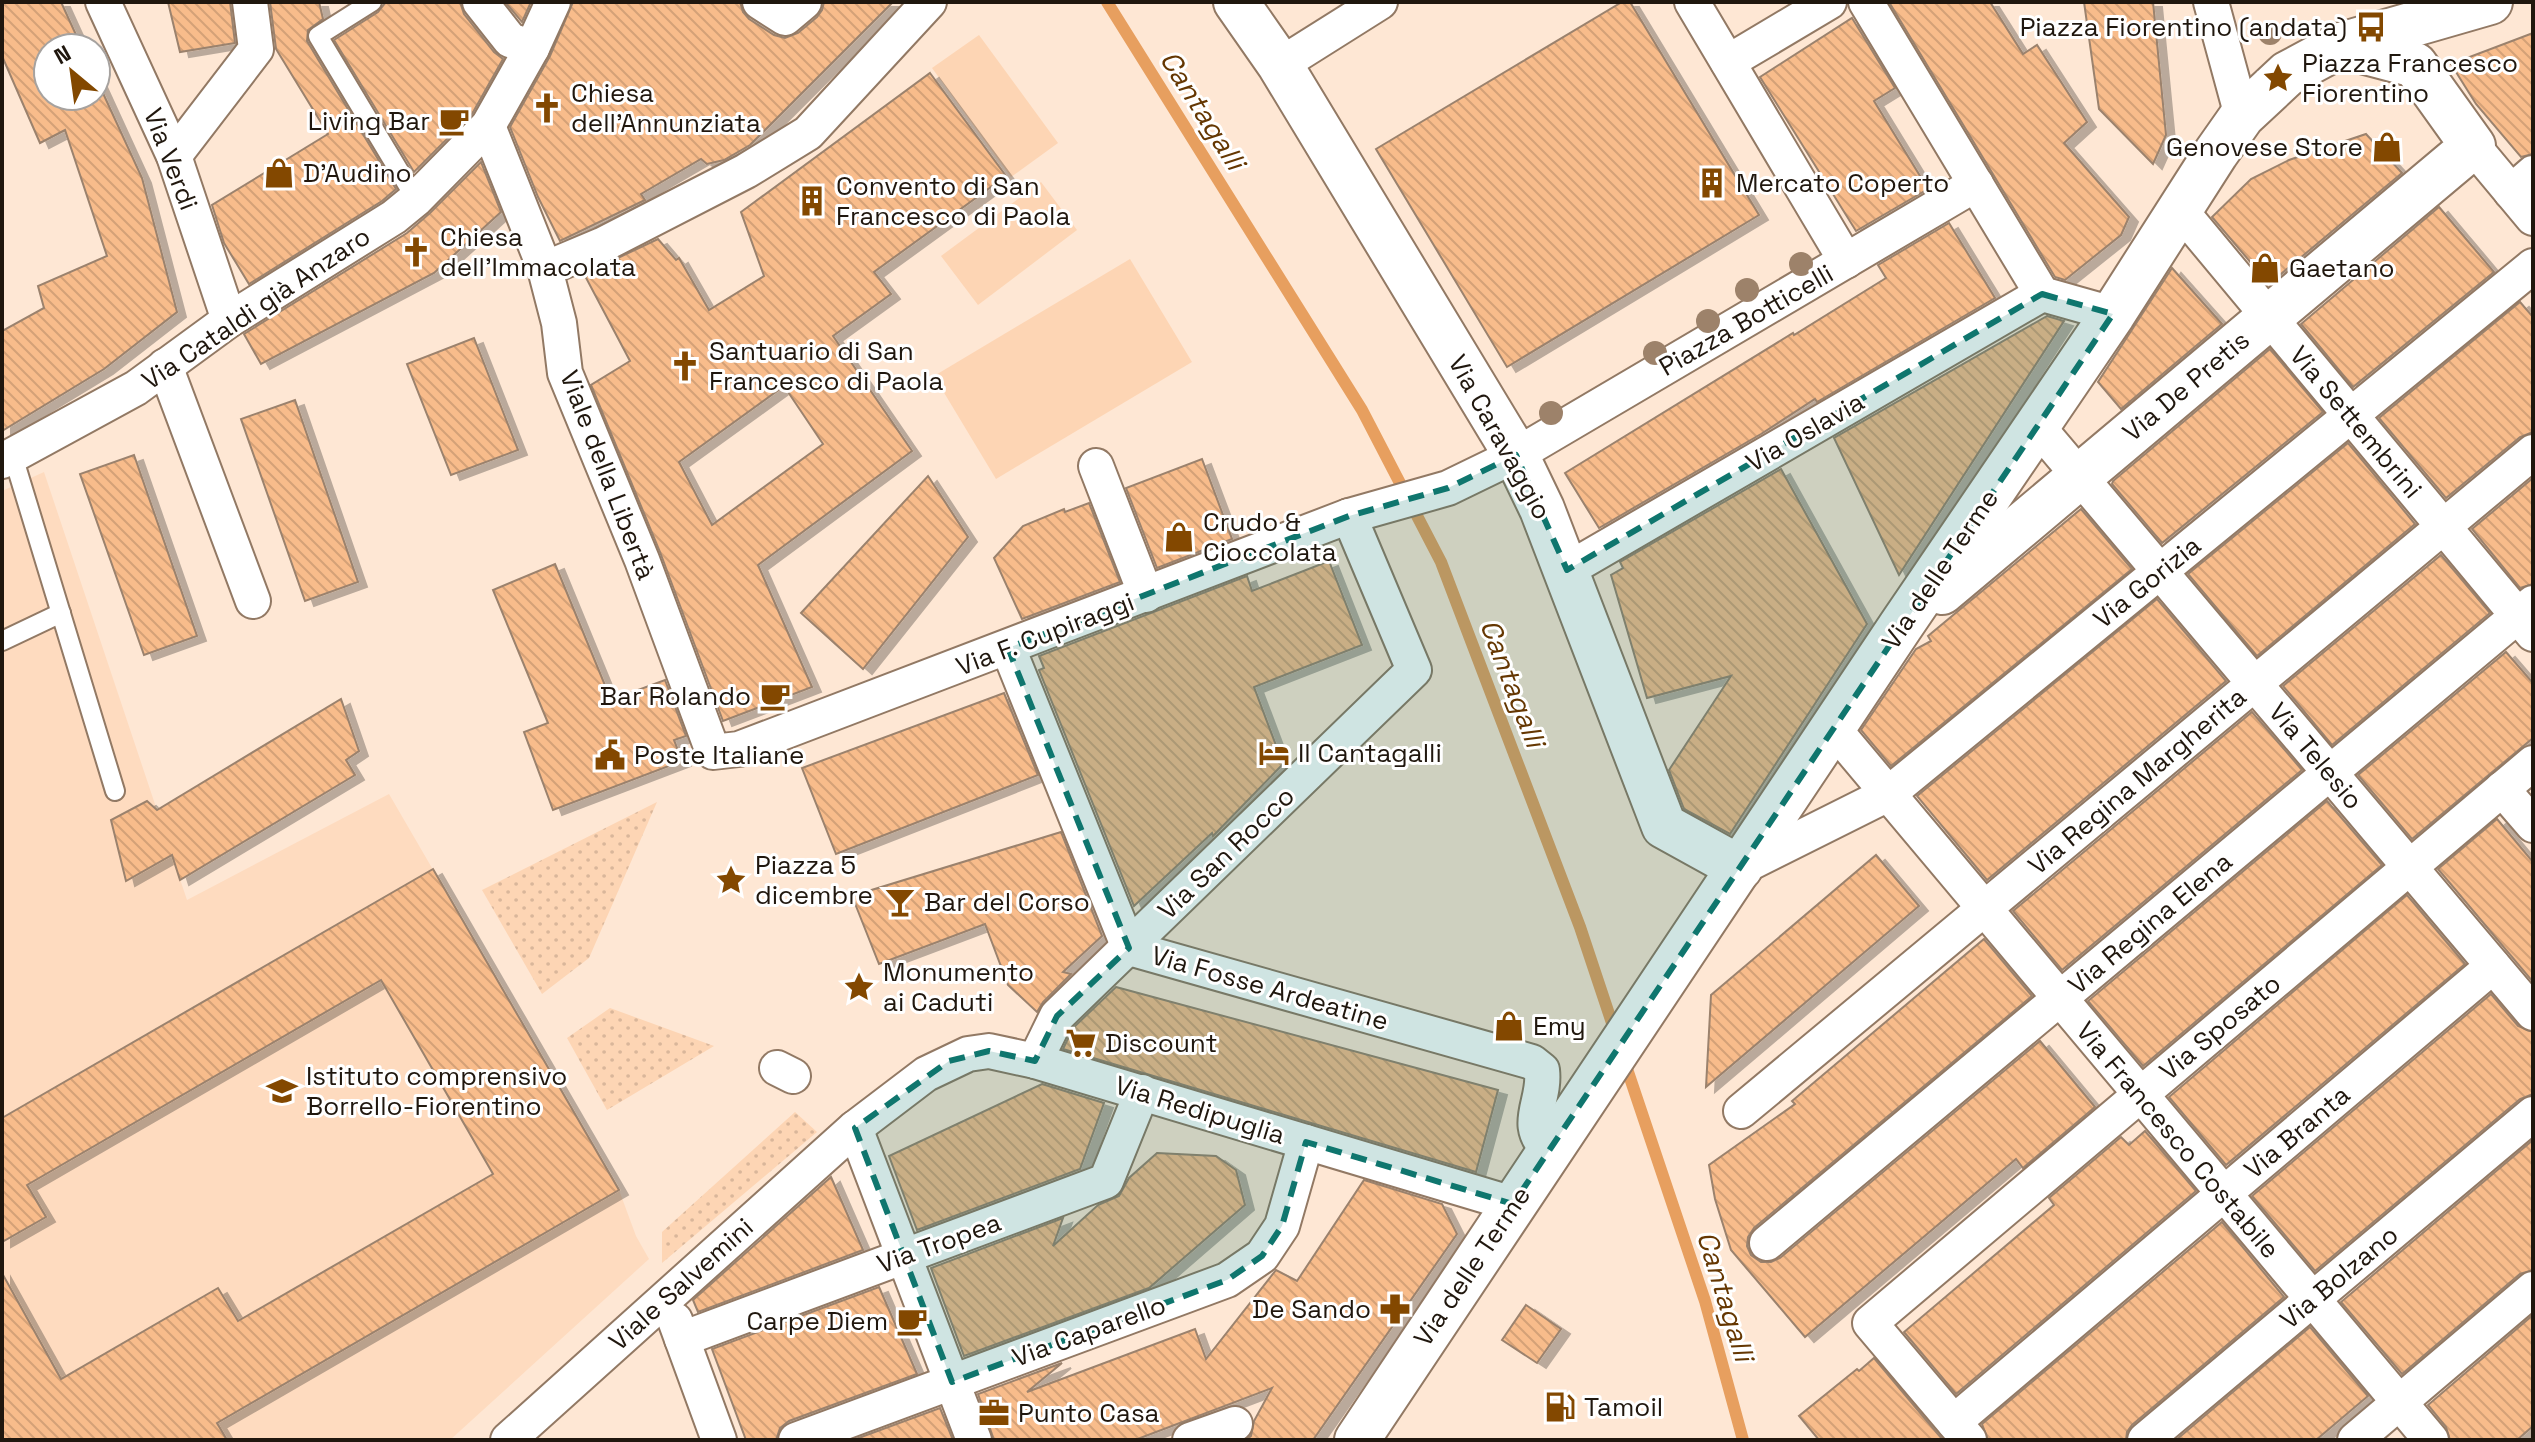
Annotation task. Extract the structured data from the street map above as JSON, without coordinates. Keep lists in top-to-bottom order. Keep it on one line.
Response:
{"streets":{"main road":["Via De Pretis","Via Caravaggio","Via delle Terme"],"street":["Via Verdi","Via Cataldi già Anzaro","Piazza Botticelli","Via Settembrini","Via Oslavia","Viale della Libertà","Via Gorizia","Via F. Cupiraggi","Via Telesio","Via Regina Margherita","Via San Rocco","Via Regina Elena","Via Fosse Ardeatine","Via Sposato","Via Redipuglia","Via Branta","Via Francesco Costabile","Via Tropea","Via Bolzano","Viale Salvemini","Via Caparello"]},"crossings":[["Via Verdi","Via Cataldi già Anzaro"],["Via Cataldi già Anzaro","Viale della Libertà"],["Piazza Botticelli","Via Caravaggio"],["Piazza Botticelli","Via F. Cupiraggi"],["Via De Pretis","Via Settembrini"],["Via De Pretis","Via delle Terme"],["Via De Pretis","Via Telesio"],["Via Settembrini","Via delle Terme"],["Via Settembrini","Via Gorizia"],["Via Settembrini","Via Regina Margherita"],["Via Settembrini","Via Regina Elena"],["Via Oslavia","Via Caravaggio"],["Via Caravaggio","Via delle Terme"],["Via Caravaggio","Via Gorizia"],["Viale della Libertà","Via F. Cupiraggi"],["Via delle Terme","Via Gorizia"],["Via delle Terme","Via Telesio"],["Via delle Terme","Via Fosse Ardeatine"],["Via delle Terme","Via Redipuglia"],["Via delle Terme","Via Francesco Costabile"],["Via Gorizia","Via Telesio"],["Via Gorizia","Via Francesco Costabile"],["Via F. Cupiraggi","Via San Rocco"],["Via F. Cupiraggi","Via Fosse Ardeatine"],["Via Telesio","Via Regina Margherita"],["Via Telesio","Via Regina Elena"],["Via Telesio","Via Sposato"],["Via Telesio","Via Branta"],["Via Regina Margherita","Via Francesco Costabile"],["Via San Rocco","Via Fosse Ardeatine"],["Via San Rocco","Via Redipuglia"],["Via Regina Elena","Via Francesco Costabile"],["Via Sposato","Via Branta"],["Via Sposato","Via Francesco Costabile"],["Via Redipuglia","Via Tropea"],["Via Redipuglia","Viale Salvemini"],["Via Redipuglia","Via Caparello"],["Via Branta","Via Francesco Costabile"],["Via Francesco Costabile","Via Bolzano"]],"water":["Cantagalli"],"places":{"bus stop":["Piazza Fiorentino (andata)"],"place":["Piazza Francesco Fiorentino","Piazza 5 dicembre","Monumento ai Caduti"],"church":["Chiesa dell'Annunziata","Chiesa dell'Immacolata","Santuario di San Francesco di Paola"],"cafe":["Living Bar","Bar Rolando","Carpe Diem"],"shop":["Genovese Store","D'Audino","Gaetano","Crudo & Cioccolata","Emy"],"building":["Mercato Coperto","Convento di San Francesco di Paola"],"hotel":["Il Cantagalli"],"public building":["Poste Italiane"],"bar":["Bar del Corso"],"supermarket":["Discount"],"school or university":["Istituto comprensivo Borrello-Fiorentino"],"pharmacy":["De Sando"],"fuel station":["Tamoil"],"office":["Punto Casa"]},"north":"top left"}
